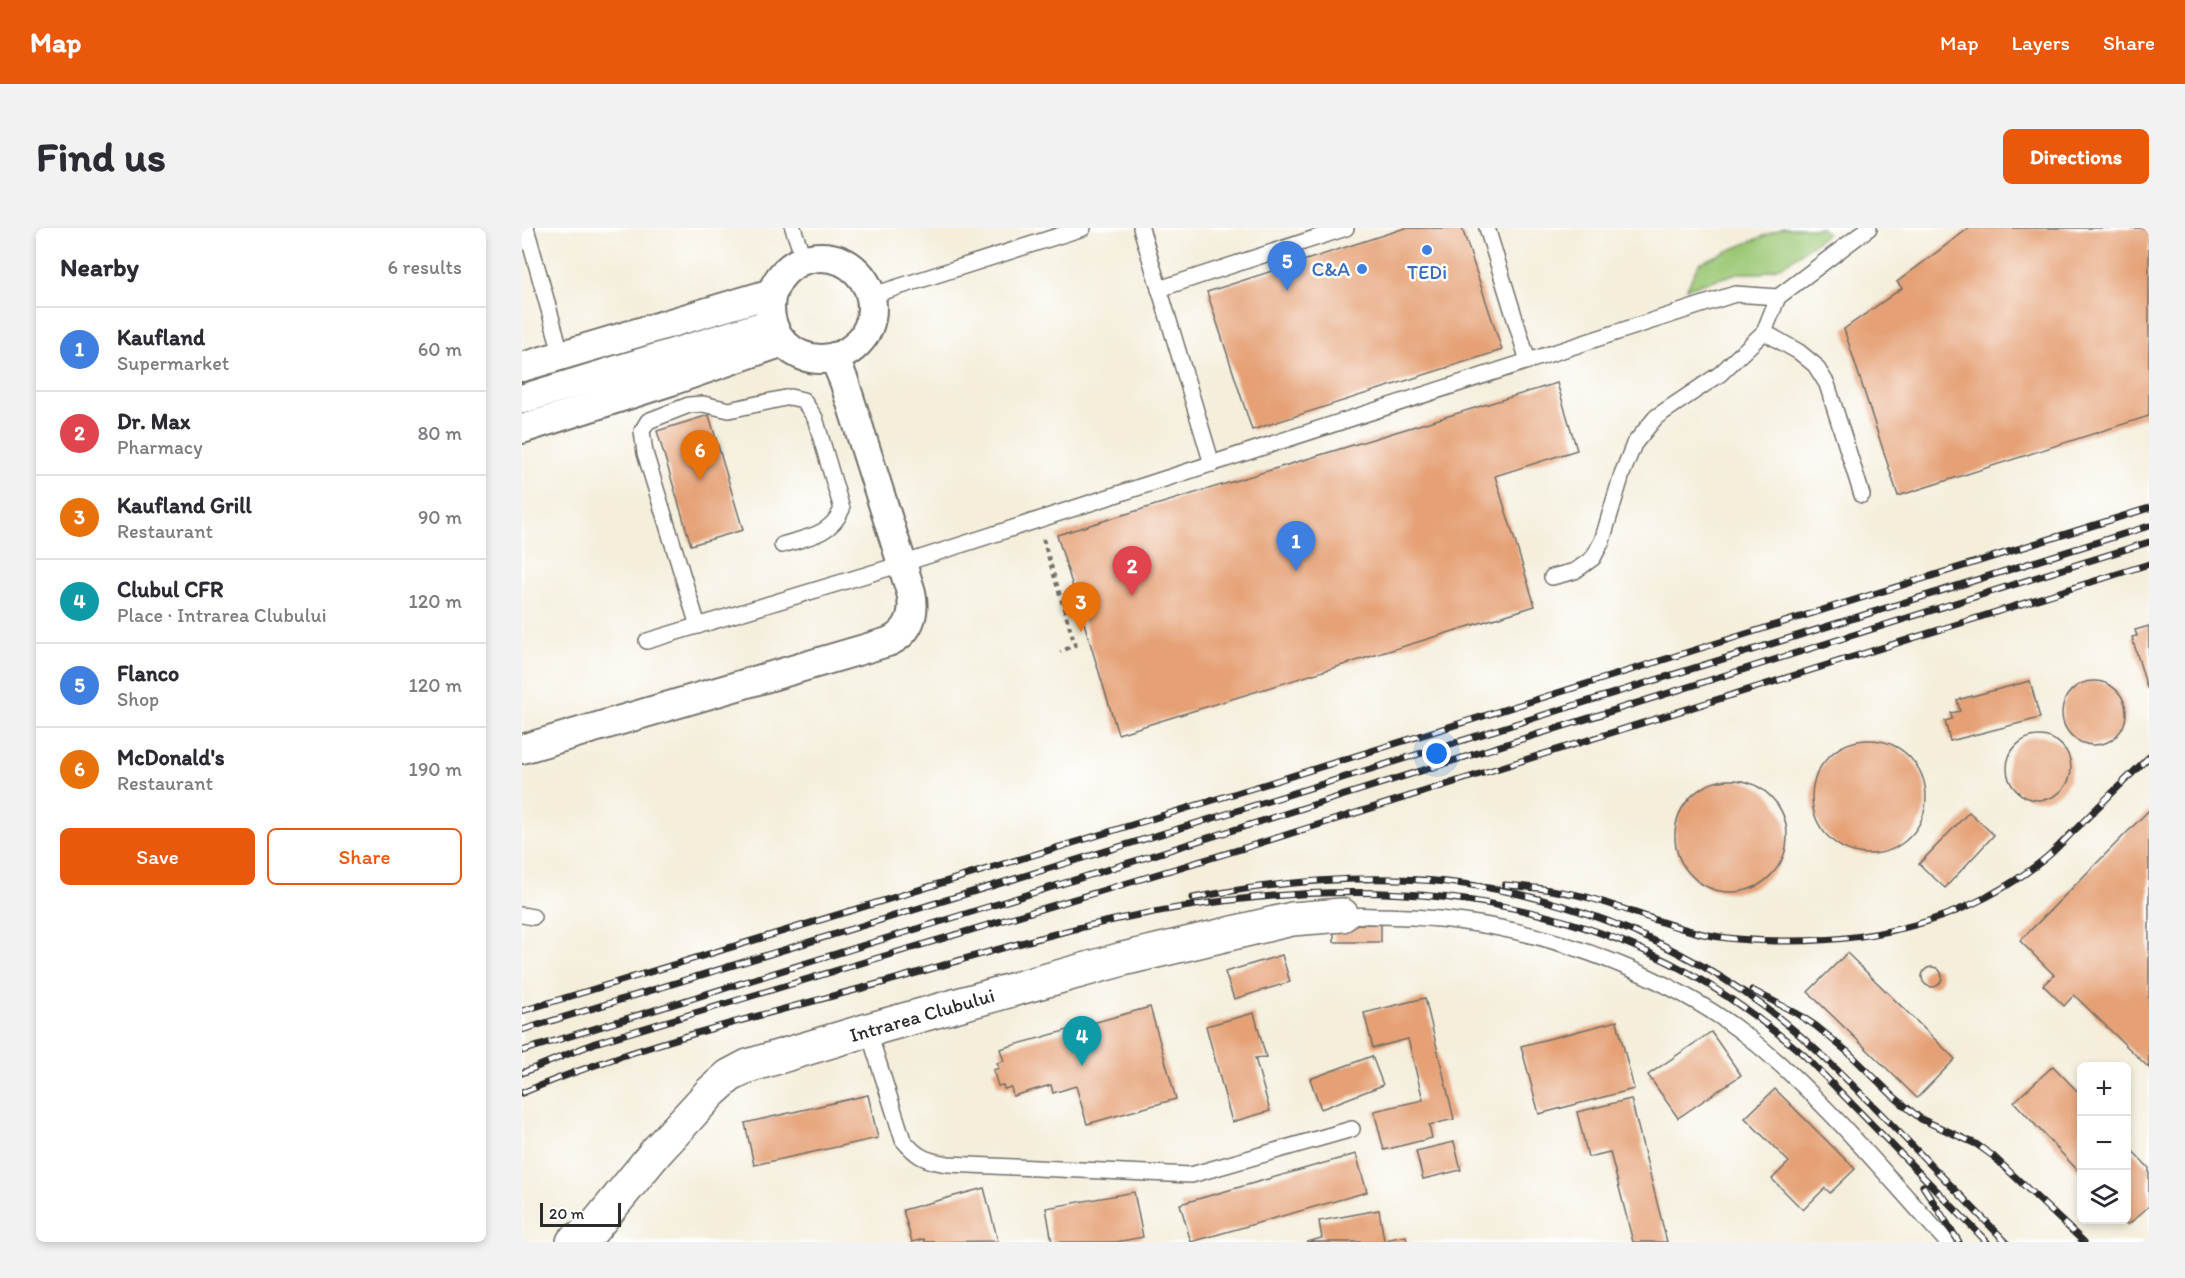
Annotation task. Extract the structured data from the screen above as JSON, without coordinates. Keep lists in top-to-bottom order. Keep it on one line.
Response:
{"streets":{"street":["Intrarea Clubului"]},"places":["TEDi","C&A"],"scale_bar":"20 m","page":{"header":"Map","nav":["Map","Layers","Share"],"buttons":["Directions",["Save","Share"]],"title":"Find us","heading":["Nearby","6 results"],"pins":["5","6","1","2","3","4"],"list":[{"mark":"1","name":"Kaufland","note":"Supermarket","value":"60 m"},{"mark":"2","name":"Dr. Max","note":"Pharmacy","value":"80 m"},{"mark":"3","name":"Kaufland Grill","note":"Restaurant","value":"90 m"},{"mark":"4","name":"Clubul CFR","note":"Place · Intrarea Clubului","value":"120 m"},{"mark":"5","name":"Flanco","note":"Shop","value":"120 m"},{"mark":"6","name":"McDonald's","note":"Restaurant","value":"190 m"}],"map_buttons":["+","−"],"scale":"20 m"}}
